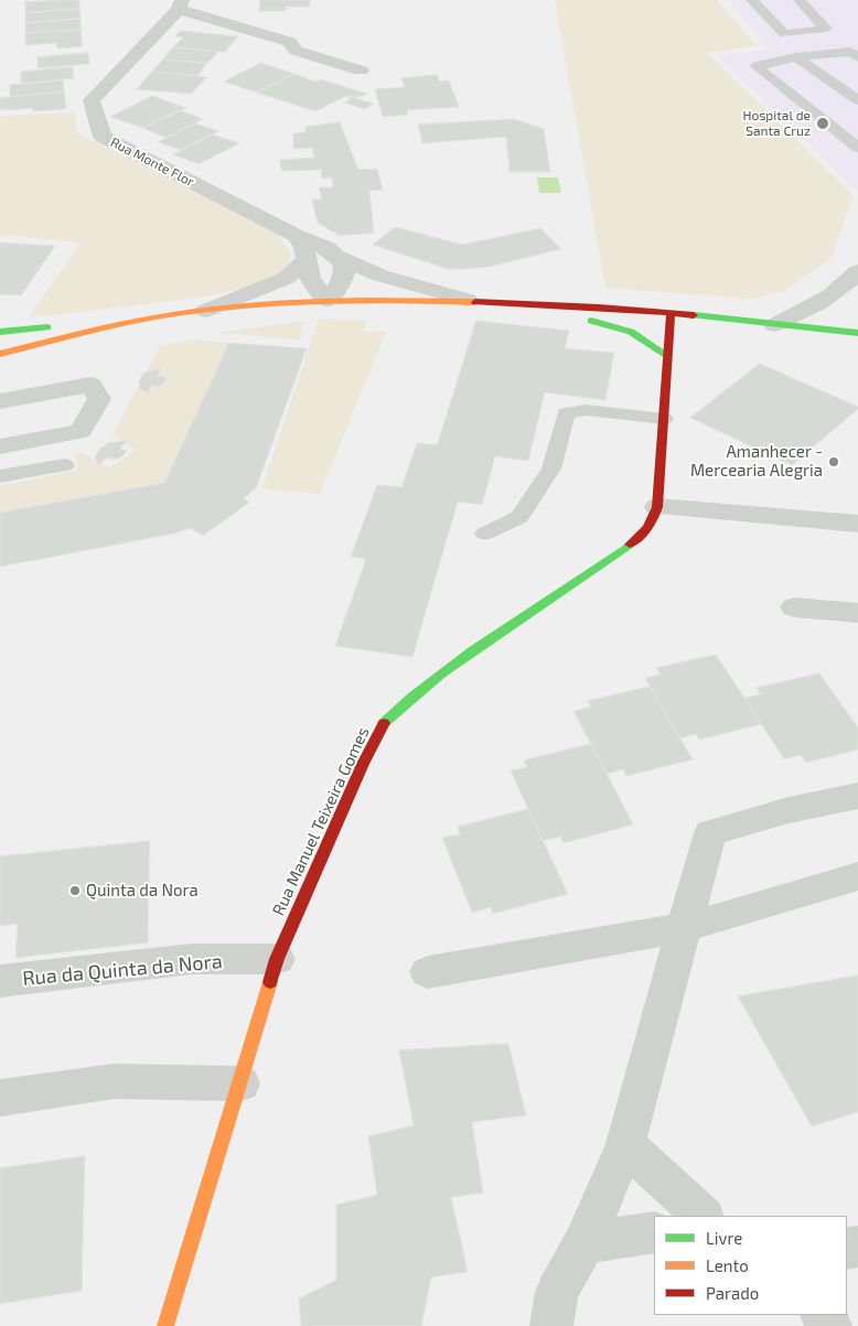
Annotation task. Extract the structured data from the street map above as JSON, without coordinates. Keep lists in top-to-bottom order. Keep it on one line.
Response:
{"streets":{"street":["Rua Monte Flor","Rua Manuel Teixeira Gomes","Rua da Quinta da Nora"]},"crossings":[["Rua Manuel Teixeira Gomes","Rua da Quinta da Nora"]],"places":["Hospital de Santa Cruz","Amanhecer - Mercearia Alegria","Quinta da Nora"],"legend":["Livre","Lento","Parado"]}
